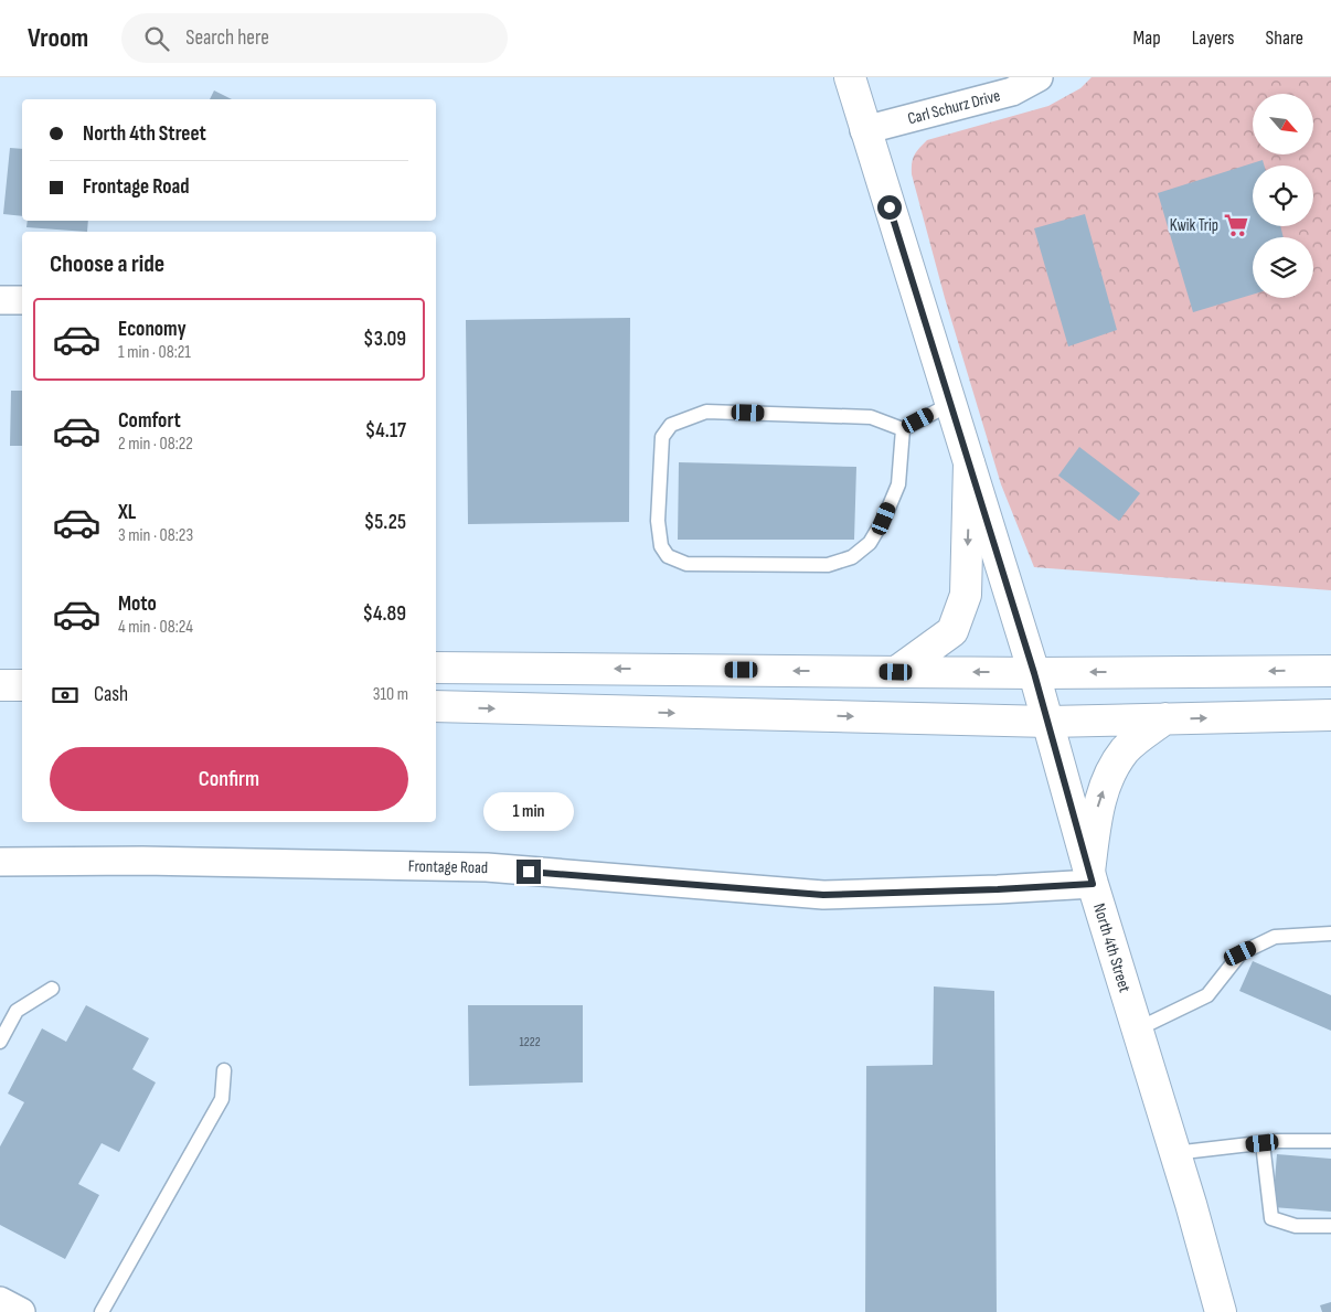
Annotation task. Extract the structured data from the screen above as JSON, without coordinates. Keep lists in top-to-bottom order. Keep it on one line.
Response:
{"streets":{"main road":["North 4th Street"],"street":["Carl Schurz Drive","Frontage Road"]},"crossings":[["Carl Schurz Drive","North 4th Street"],["Frontage Road","North 4th Street"]],"places":{"supermarket":["Kwik Trip"]},"house_numbers":["1222"],"north":"bottom right","page":{"header":"Vroom","search":"Search here","nav":["Map","Layers","Share"],"banner":["North 4th Street","Frontage Road"],"heading":"Choose a ride","list":[{"name":"Economy","note":"1 min · 08:21","value":"$3.09"},{"name":"Comfort","note":"2 min · 08:22","value":"$4.17"},{"name":"XL","note":"3 min · 08:23","value":"$5.25"},{"name":"Moto","note":"4 min · 08:24","value":"$4.89"}],"pay":["Cash","310 m"],"buttons":"Confirm","bubble":"1 min"}}
